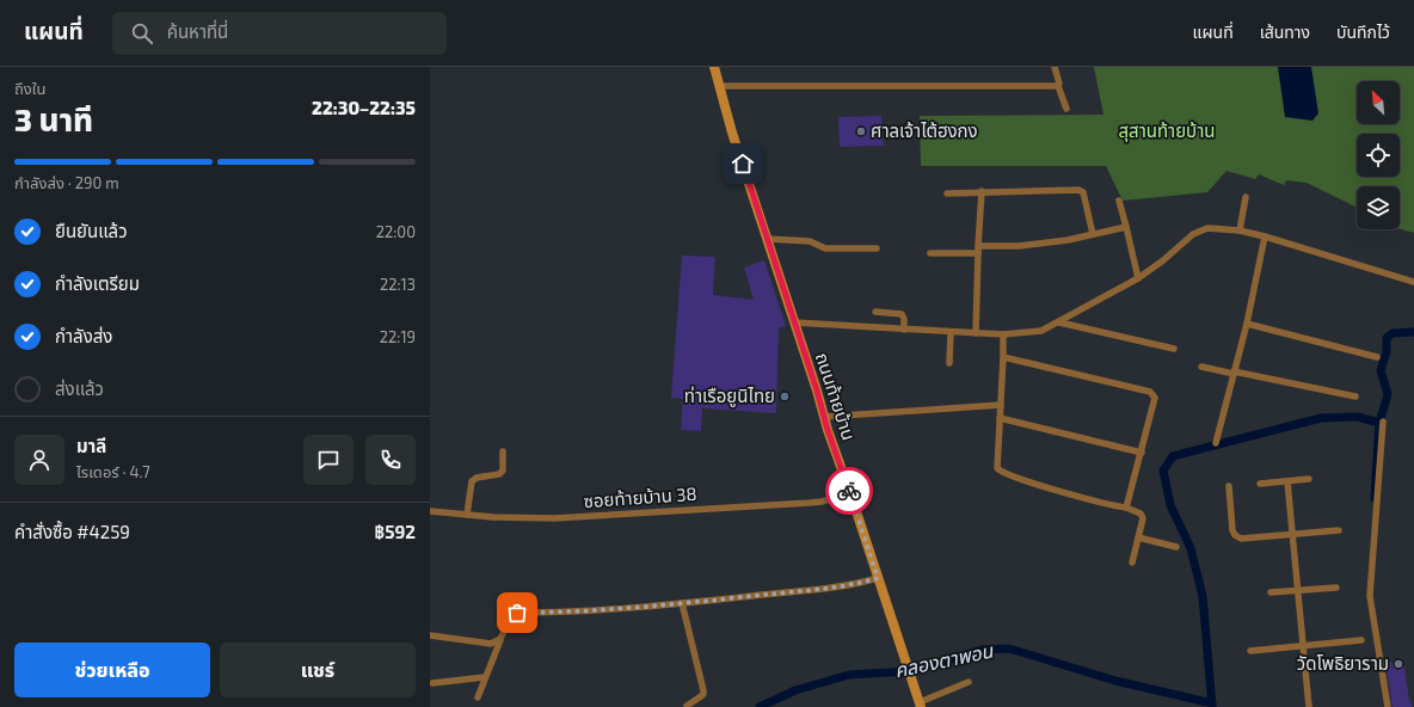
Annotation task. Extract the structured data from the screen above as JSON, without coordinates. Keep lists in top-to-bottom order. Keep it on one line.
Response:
{"streets":{"street":["ถนนท้ายบ้าน","ซอยท้ายบ้าน 38"]},"crossings":[["ถนนท้ายบ้าน","ซอยท้ายบ้าน 38"]],"water":["คลองตาพอน"],"parks":["สุสานท้ายบ้าน"],"places":["ศาลเจ้าไต้ฮงกง","ท่าเรือยูนิไทย","วัดโพธิยาราม"],"north":"top left","page":{"header":"แผนที่","search":"ค้นหาที่นี่","nav":["แผนที่","เส้นทาง","บันทึกไว้"],"heading":["3 นาที","ถึงใน","22:30–22:35"],"panel":["มาลี","ไรเดอร์ · 4.7","คำสั่งซื้อ #4259","฿592"],"bar":"กำลังส่ง · 290 m","list":[["ยืนยันแล้ว","22:00"],["กำลังเตรียม","22:13"],["กำลังส่ง","22:19"],"ส่งแล้ว"],"buttons":["ช่วยเหลือ","แชร์"]}}
